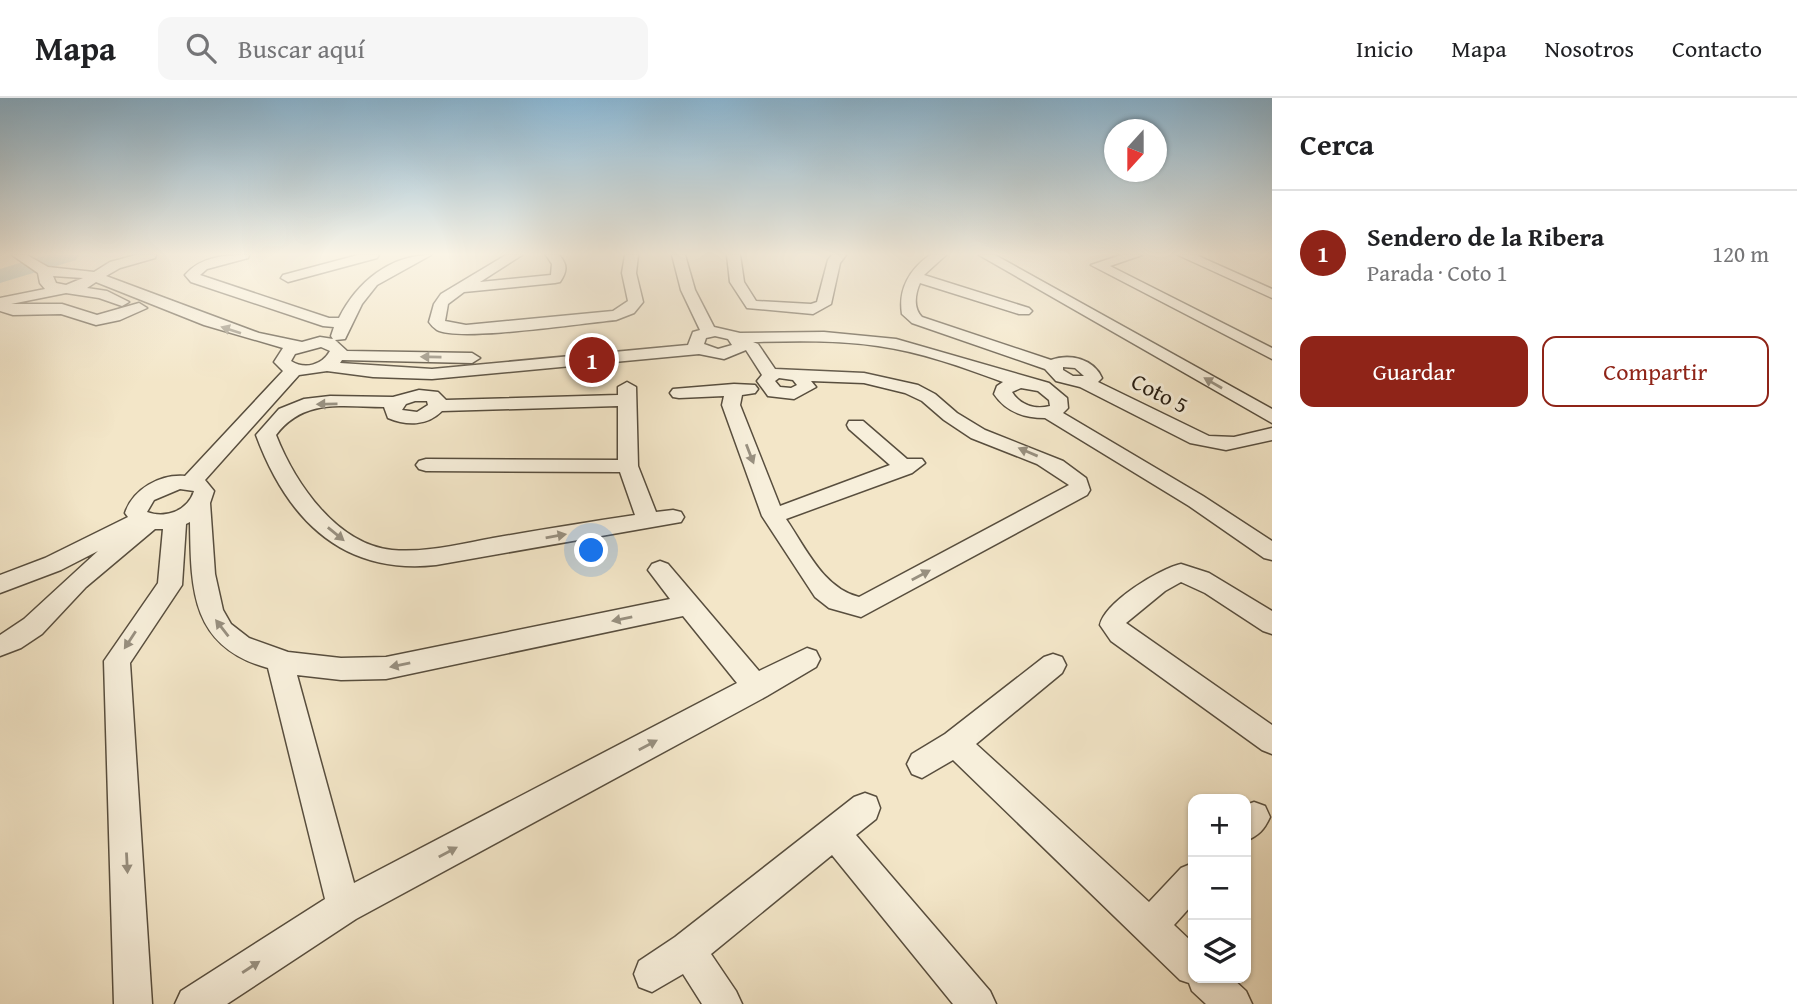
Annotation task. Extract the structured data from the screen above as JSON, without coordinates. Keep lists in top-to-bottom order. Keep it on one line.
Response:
{"streets":{"street":["Coto 5"]},"north":"bottom","page":{"header":"Mapa","search":"Buscar aquí","nav":["Inicio","Mapa","Nosotros","Contacto"],"heading":"Cerca","list":[{"mark":"1","name":"Sendero de la Ribera","note":"Parada · Coto 1","value":"120 m"}],"buttons":["Guardar","Compartir"],"pins":"1","map_buttons":["+","−"]}}
